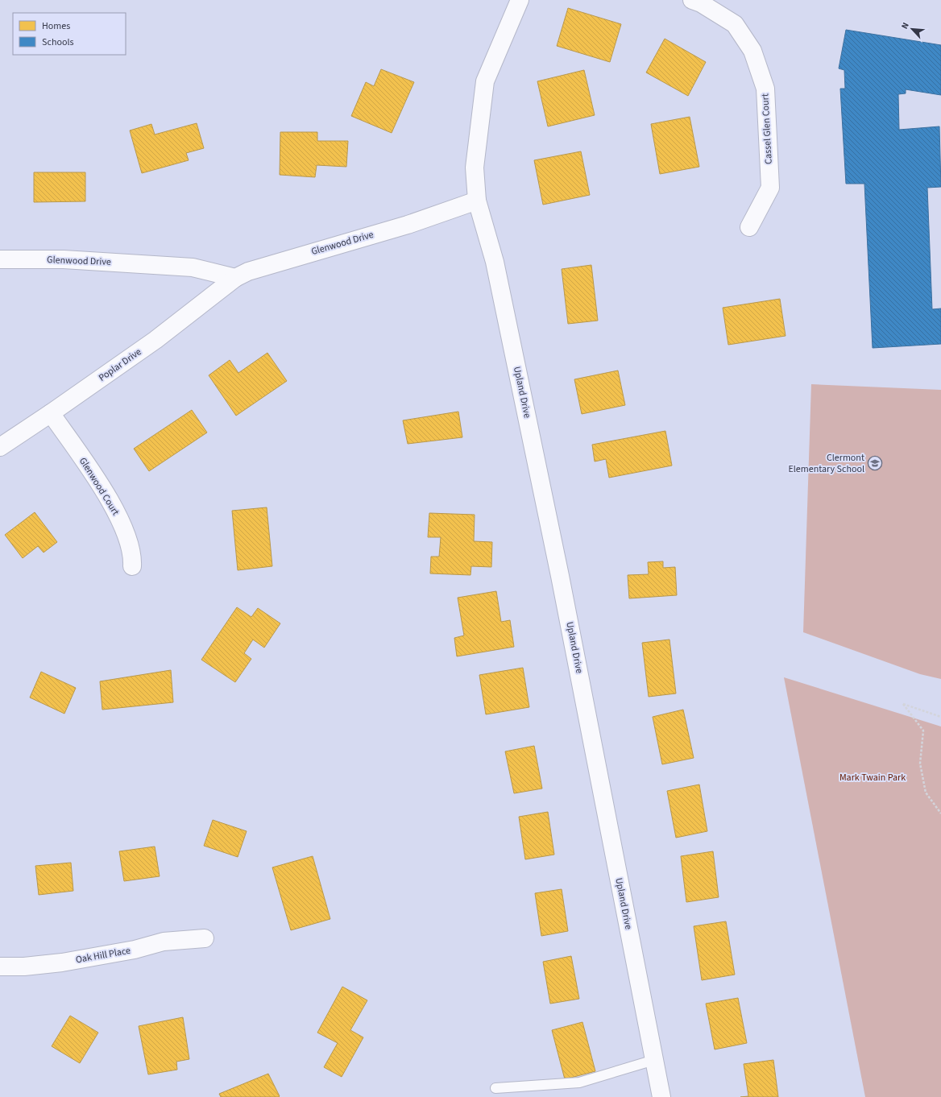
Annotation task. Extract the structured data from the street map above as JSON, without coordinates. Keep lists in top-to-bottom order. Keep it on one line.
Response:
{"streets":{"street":["Cassel Glen Court","Glenwood Drive","Poplar Drive","Upland Drive","Glenwood Court","Oak Hill Place"]},"crossings":[["Glenwood Drive","Poplar Drive"],["Glenwood Drive","Upland Drive"],["Poplar Drive","Glenwood Court"]],"parks":["Mark Twain Park"],"places":{"school or university":["Clermont Elementary School"]},"legend":["Homes","Schools"],"north":"top left"}
